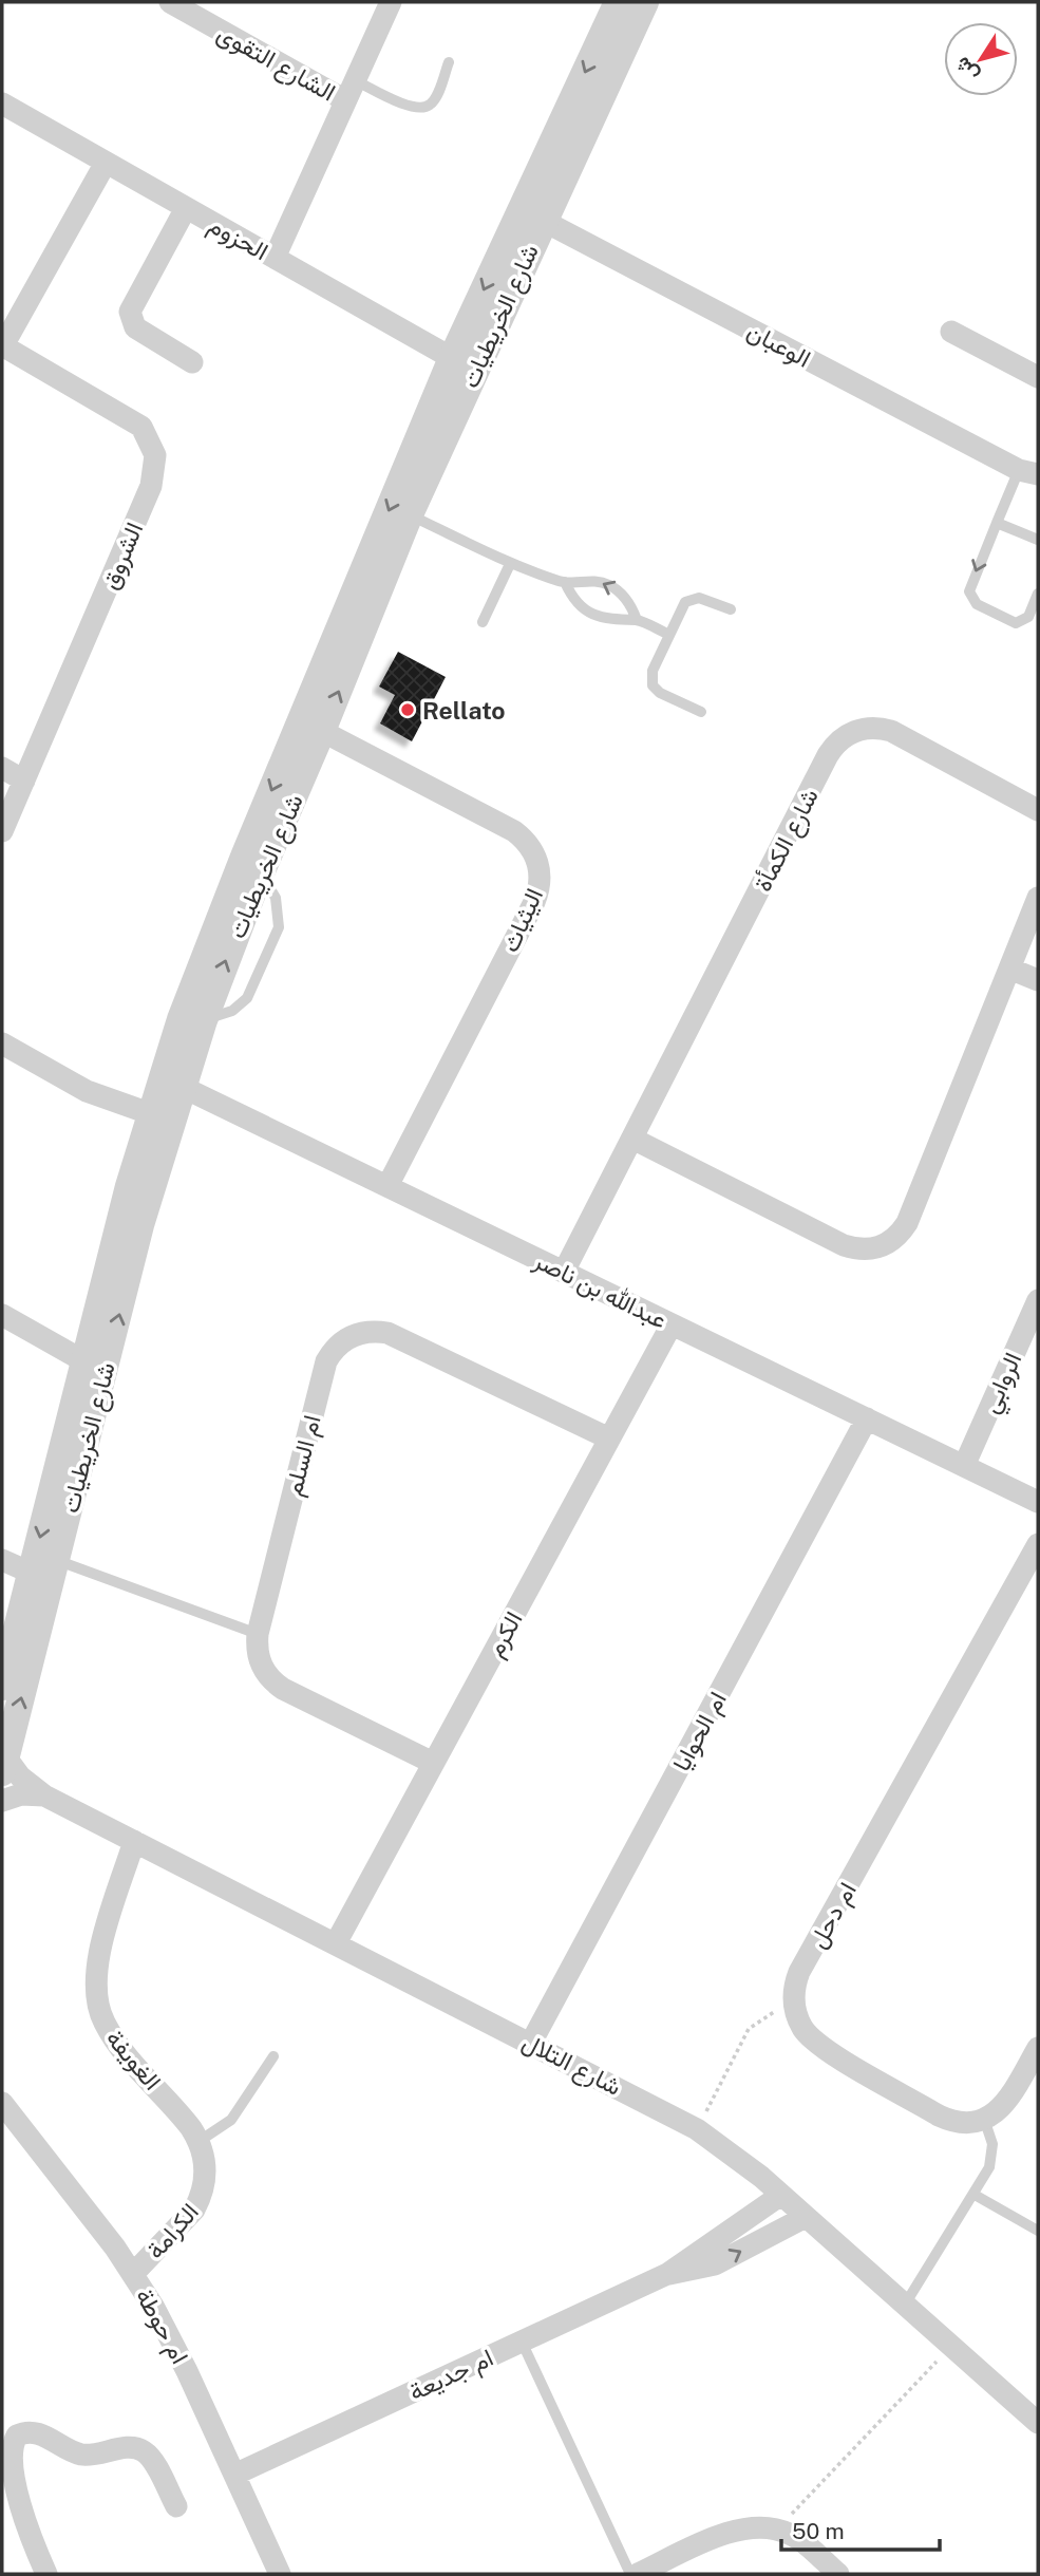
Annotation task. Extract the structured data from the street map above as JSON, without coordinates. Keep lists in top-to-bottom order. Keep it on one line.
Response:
{"streets":{"street":["الشارع التقوى","الحزوم","شارع الخريطيات","الوعبان","الشروق","شارع الكمأة","اليثياث","عبدالله بن ناصر","الروابي","ام السلم","الكرم","ام الحوايا","ام دحل","الغويفة","شارع التلال","الكرامة","ام حوطة","ام جديعة"]},"crossings":[["الشارع التقوى","الحزوم"],["الحزوم","شارع الخريطيات"],["الحزوم","الشروق"],["شارع الخريطيات","الوعبان"],["شارع الخريطيات","اليثياث"],["شارع الخريطيات","عبدالله بن ناصر"],["شارع الخريطيات","شارع التلال"],["شارع الكمأة","عبدالله بن ناصر"],["اليثياث","عبدالله بن ناصر"],["عبدالله بن ناصر","الروابي"],["عبدالله بن ناصر","الكرم"],["عبدالله بن ناصر","ام الحوايا"],["ام السلم","الكرم"],["الكرم","شارع التلال"],["ام الحوايا","شارع التلال"],["الغويفة","شارع التلال"],["الغويفة","الكرامة"],["شارع التلال","ام جديعة"],["الكرامة","ام حوطة"],["ام حوطة","ام جديعة"]],"places":["Rellato"],"scale_bar":"50 m","north":"bottom left"}
